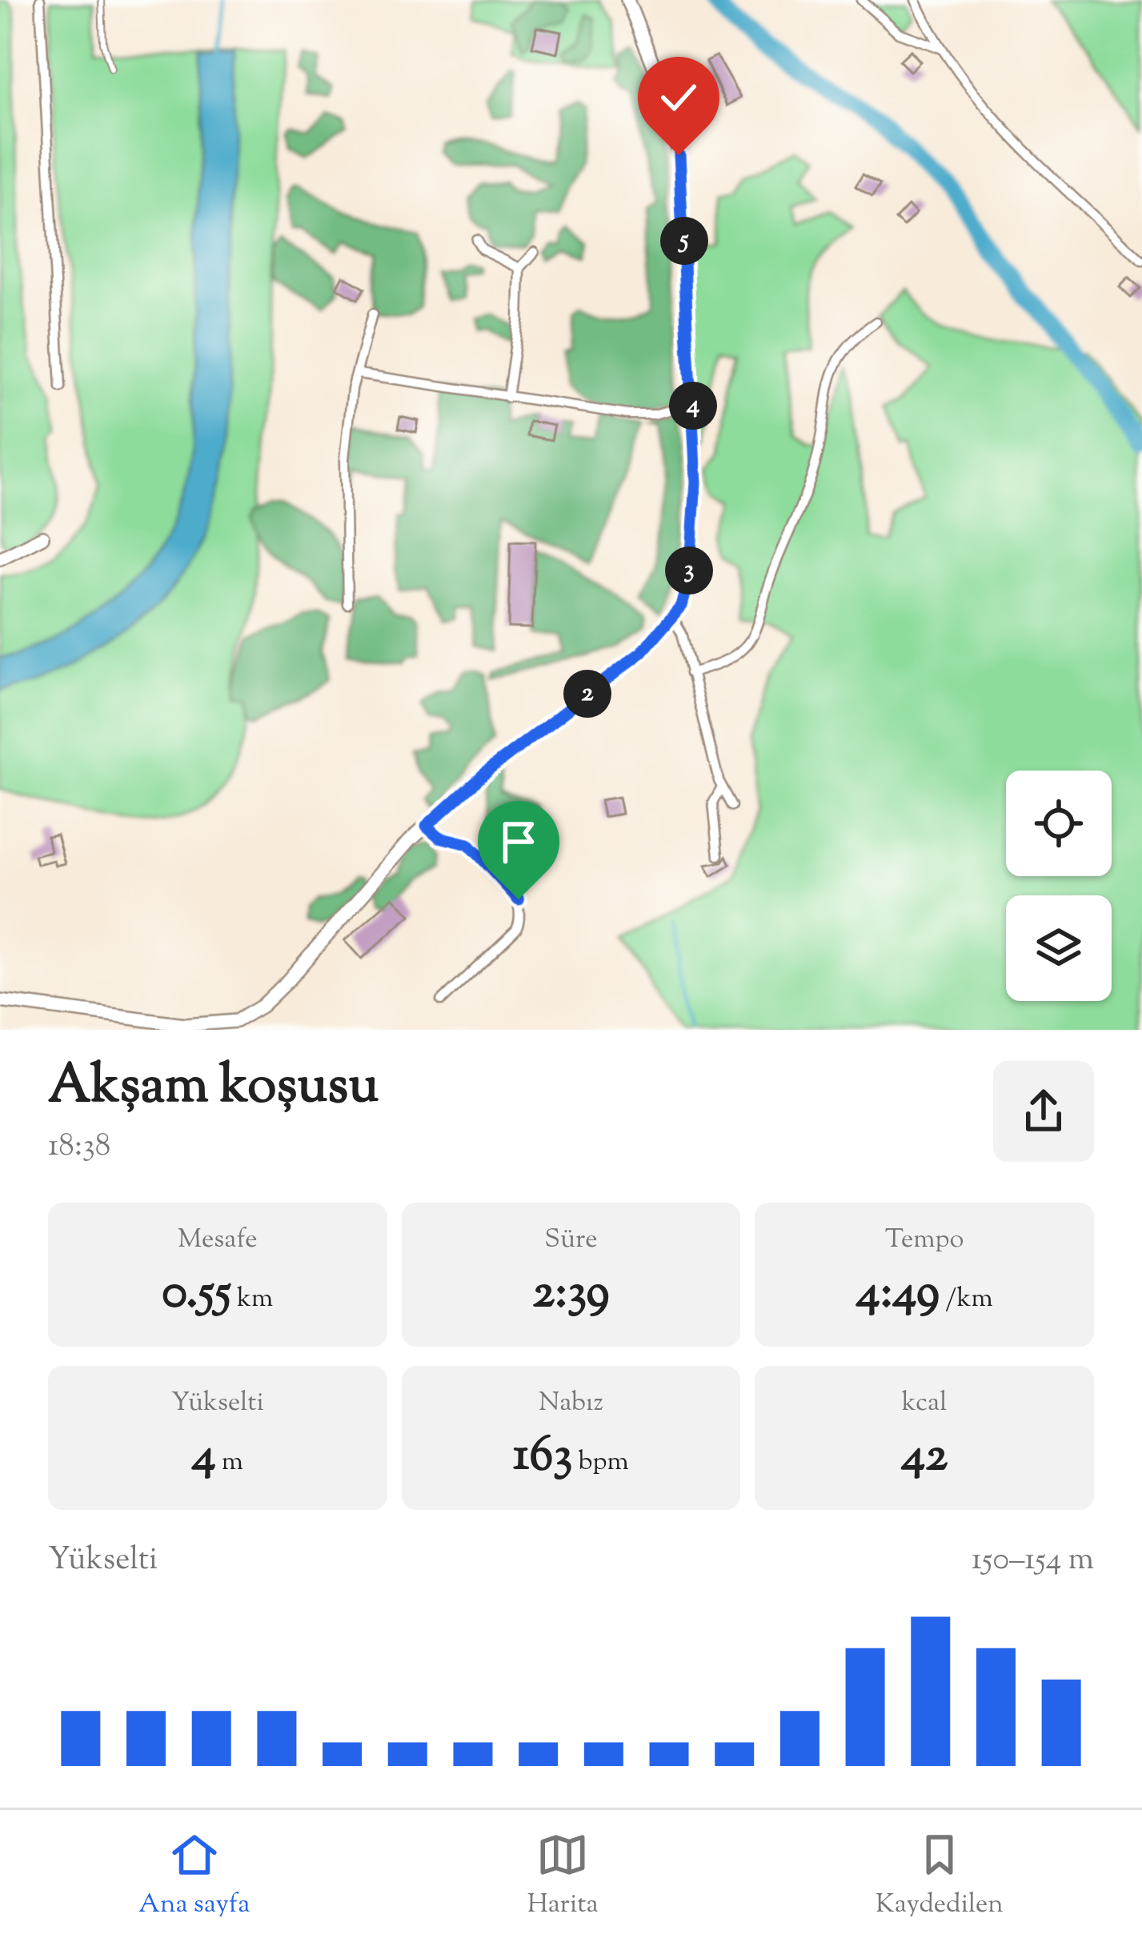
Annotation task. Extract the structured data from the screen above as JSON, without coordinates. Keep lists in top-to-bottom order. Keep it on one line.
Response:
{"page":{"pins":["5","4","3","2"],"heading":["Akşam koşusu","18:38"],"stats":[["Mesafe","0.55 km"],["Süre","2:39"],["Tempo","4:49 /km"],["Yükselti","4 m"],["Nabız","163 bpm"],["kcal","42"]],"chart":["Yükselti","150–154 m"],"tabs":["Ana sayfa","Harita","Kaydedilen"]}}
